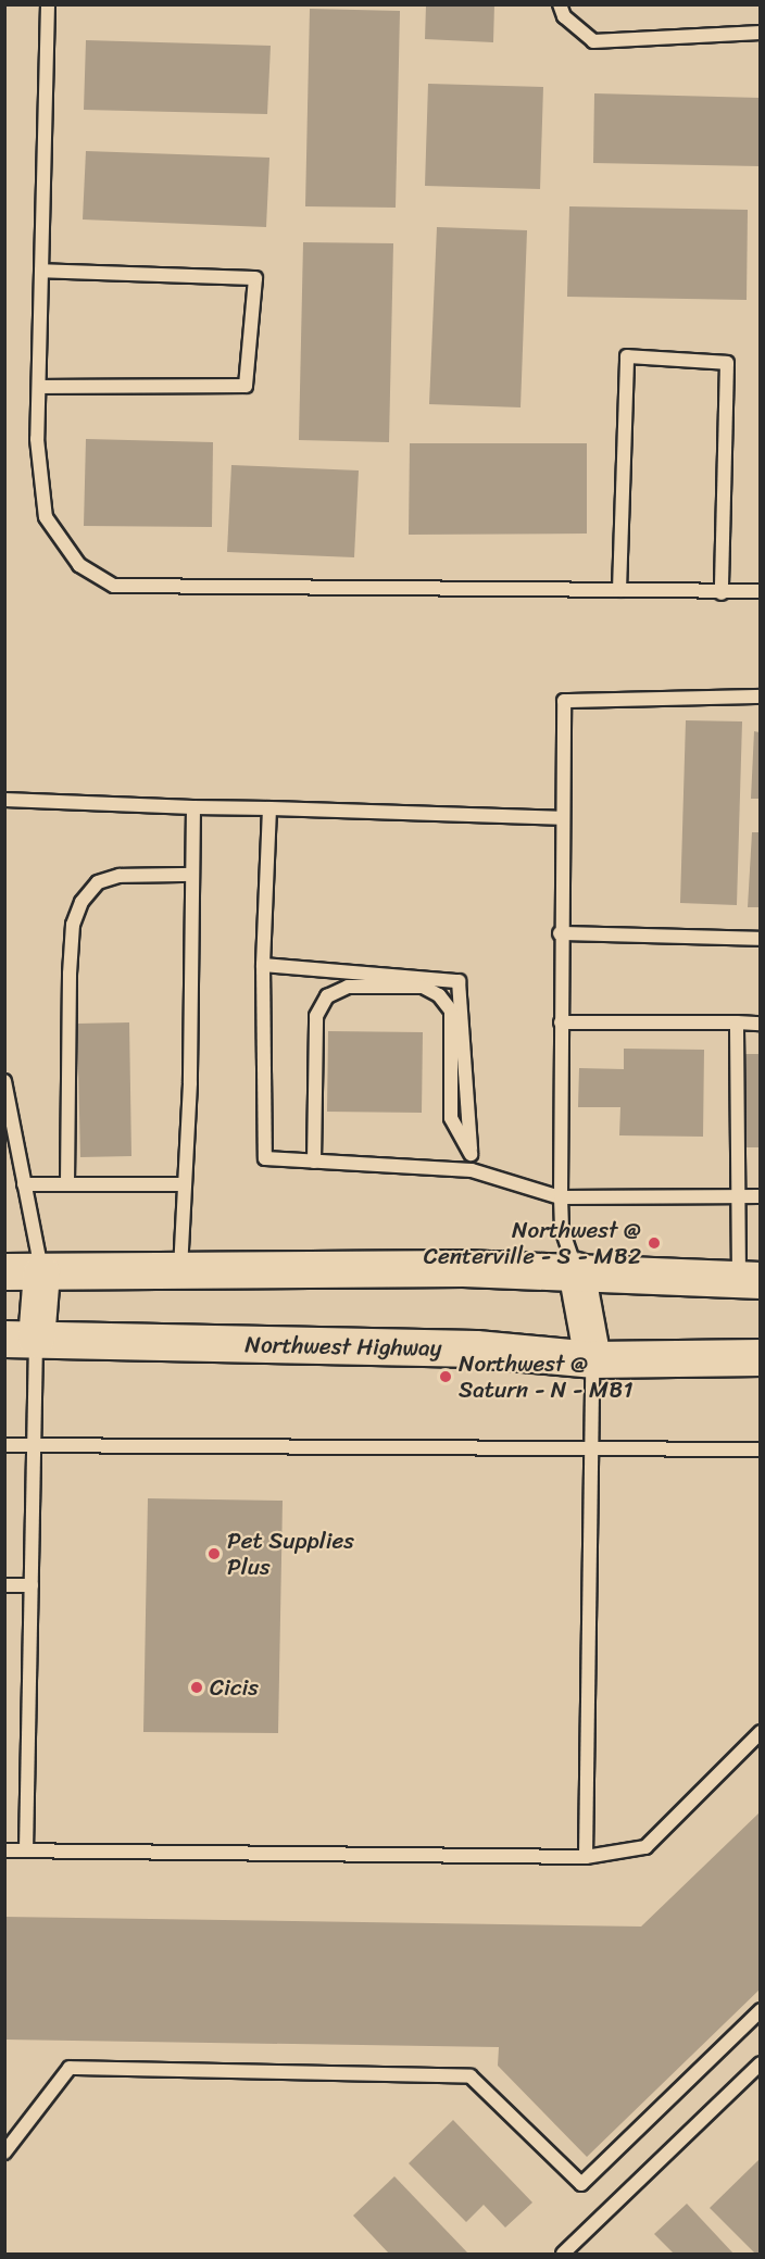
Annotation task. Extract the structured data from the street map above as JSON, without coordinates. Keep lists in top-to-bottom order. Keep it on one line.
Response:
{"streets":{"main road":["Northwest Highway"]},"places":["Northwest @ Centerville - S - MB2","Northwest @ Saturn - N - MB1","Pet Supplies Plus","Cicis"]}
